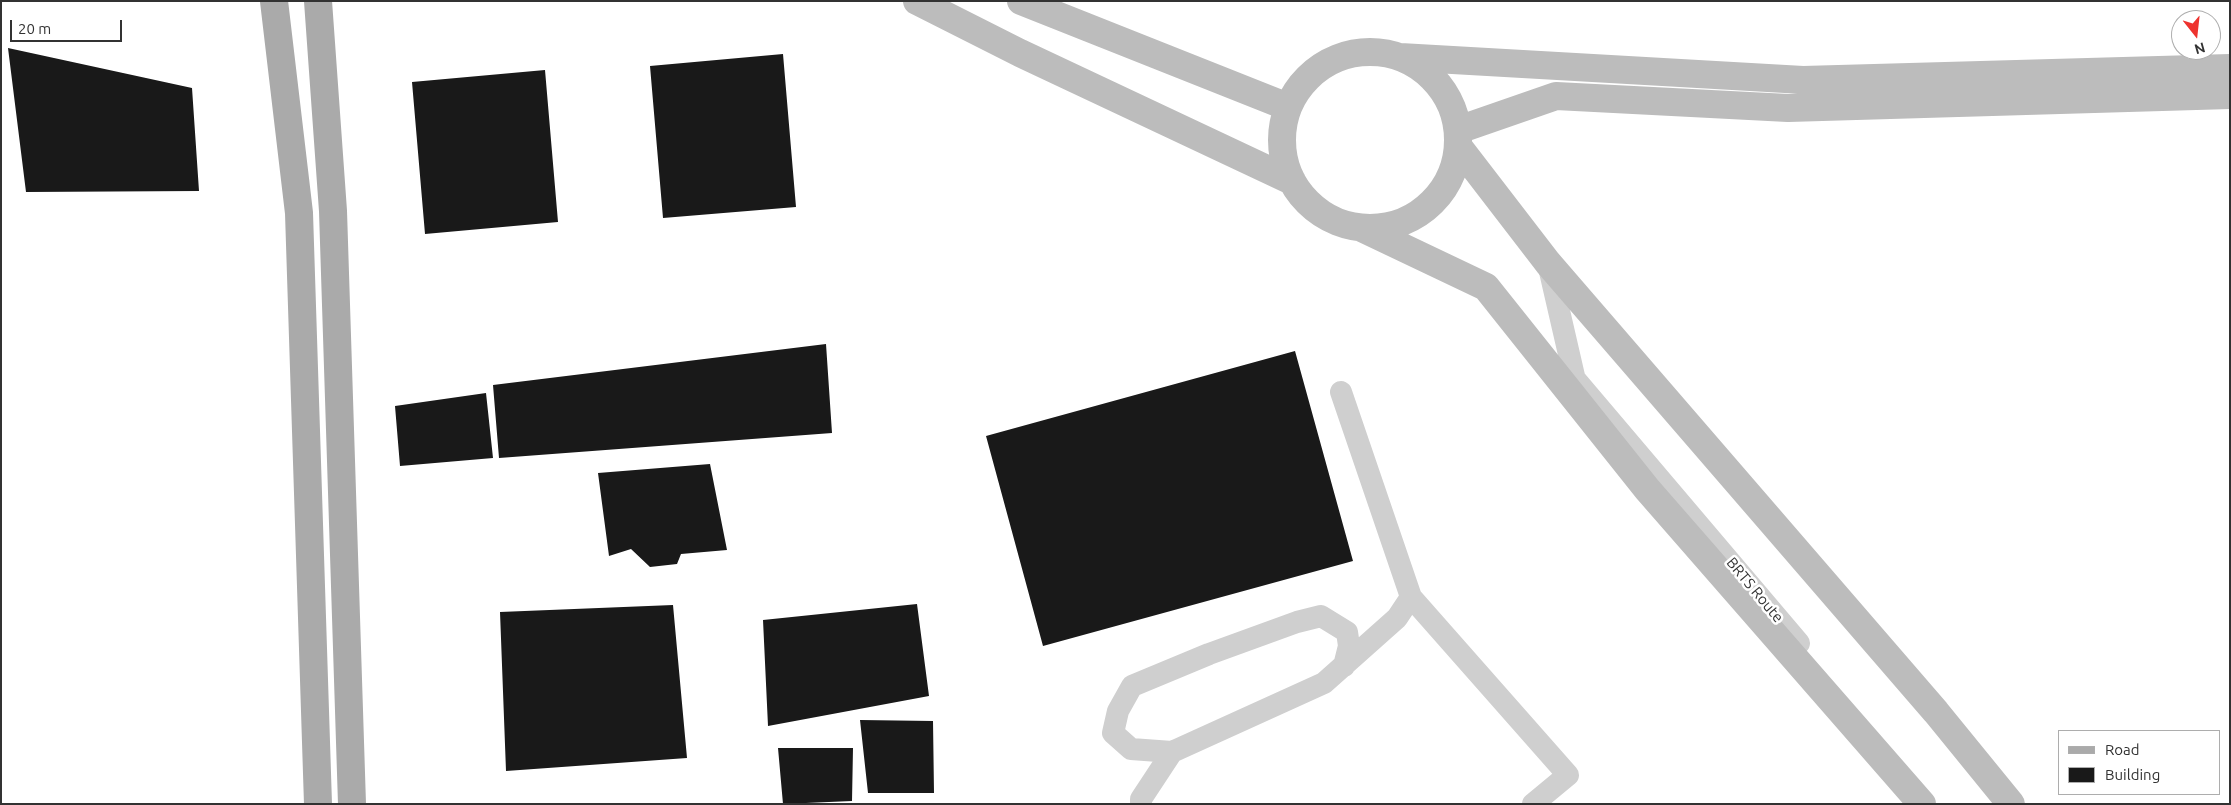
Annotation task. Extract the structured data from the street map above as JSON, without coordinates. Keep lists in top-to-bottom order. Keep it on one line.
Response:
{"streets":{"lane":["BRTS Route"]},"legend":["Road","Building"],"scale_bar":"20 m","north":"bottom"}
